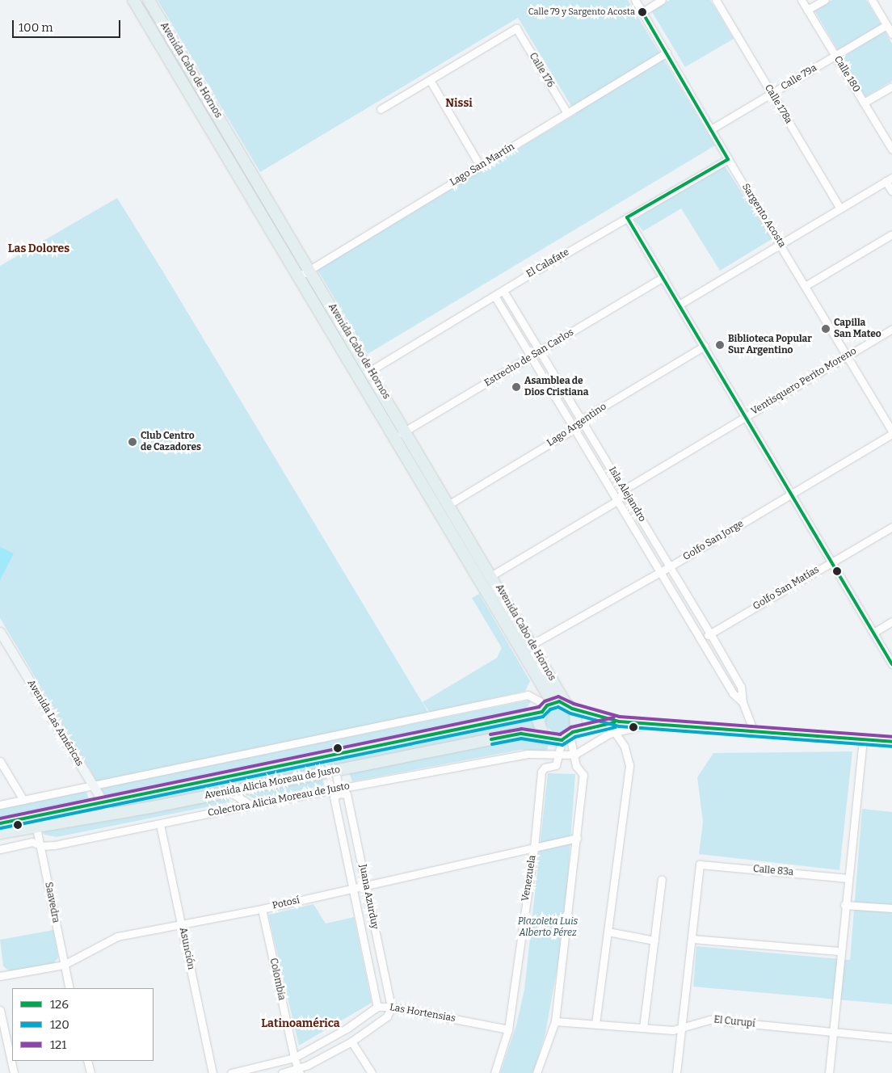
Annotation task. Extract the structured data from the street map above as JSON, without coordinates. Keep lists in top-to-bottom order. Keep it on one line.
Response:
{"streets":{"main road":["Avenida Cabo de Hornos","Avenida Las Américas","Avenida Alicia Moreau de Justo"],"street":["Calle 176","Calle 180","Calle 79a","Calle 178a","Lago San Martín","Sargento Acosta","El Calafate","Estrecho de San Carlos","Ventisquero Perito Moreno","Lago Argentino","Isla Alejandro","Golfo San Jorge","Golfo San Matías","Colectora Alicia Moreau de Justo","Calle 83a","Venezuela","Juana Azurduy","Saavedra","Potosí","Asunción","Colombia","Las Hortensias","El Curupí"]},"crossings":[["Avenida Cabo de Hornos","Lago San Martín"],["Avenida Cabo de Hornos","El Calafate"],["Avenida Cabo de Hornos","Estrecho de San Carlos"],["Avenida Cabo de Hornos","Lago Argentino"],["Avenida Cabo de Hornos","Golfo San Jorge"],["Avenida Cabo de Hornos","Avenida Alicia Moreau de Justo"],["Calle 176","Lago San Martín"],["Calle 180","Calle 79a"],["Calle 79a","Calle 178a"],["Calle 79a","Sargento Acosta"],["Lago San Martín","Sargento Acosta"],["Sargento Acosta","El Calafate"],["Sargento Acosta","Ventisquero Perito Moreno"],["Sargento Acosta","Golfo San Jorge"],["El Calafate","Isla Alejandro"],["Estrecho de San Carlos","Isla Alejandro"],["Ventisquero Perito Moreno","Isla Alejandro"],["Lago Argentino","Isla Alejandro"],["Isla Alejandro","Golfo San Jorge"],["Isla Alejandro","Golfo San Matías"],["Isla Alejandro","Avenida Alicia Moreau de Justo"],["Avenida Las Américas","Avenida Alicia Moreau de Justo"],["Avenida Alicia Moreau de Justo","Juana Azurduy"],["Avenida Alicia Moreau de Justo","Saavedra"],["Colectora Alicia Moreau de Justo","Venezuela"],["Colectora Alicia Moreau de Justo","Juana Azurduy"],["Colectora Alicia Moreau de Justo","Saavedra"],["Colectora Alicia Moreau de Justo","Asunción"],["Venezuela","Potosí"],["Venezuela","Las Hortensias"],["Juana Azurduy","Potosí"],["Juana Azurduy","Las Hortensias"],["Saavedra","Potosí"],["Potosí","Asunción"],["Potosí","Colombia"],["Colombia","Las Hortensias"]],"districts":["Nissi","Las Dolores","Latinoamérica"],"parks":["Plazoleta Luis Alberto Pérez"],"places":["Calle 79 y Sargento Acosta","Capilla San Mateo","Biblioteca Popular Sur Argentino","Asamblea de Dios Cristiana","Club Centro de Cazadores"],"lines":["transit line 126","transit line 121","transit line 120"],"legend":["126","120","121"],"scale_bar":"100 m"}
